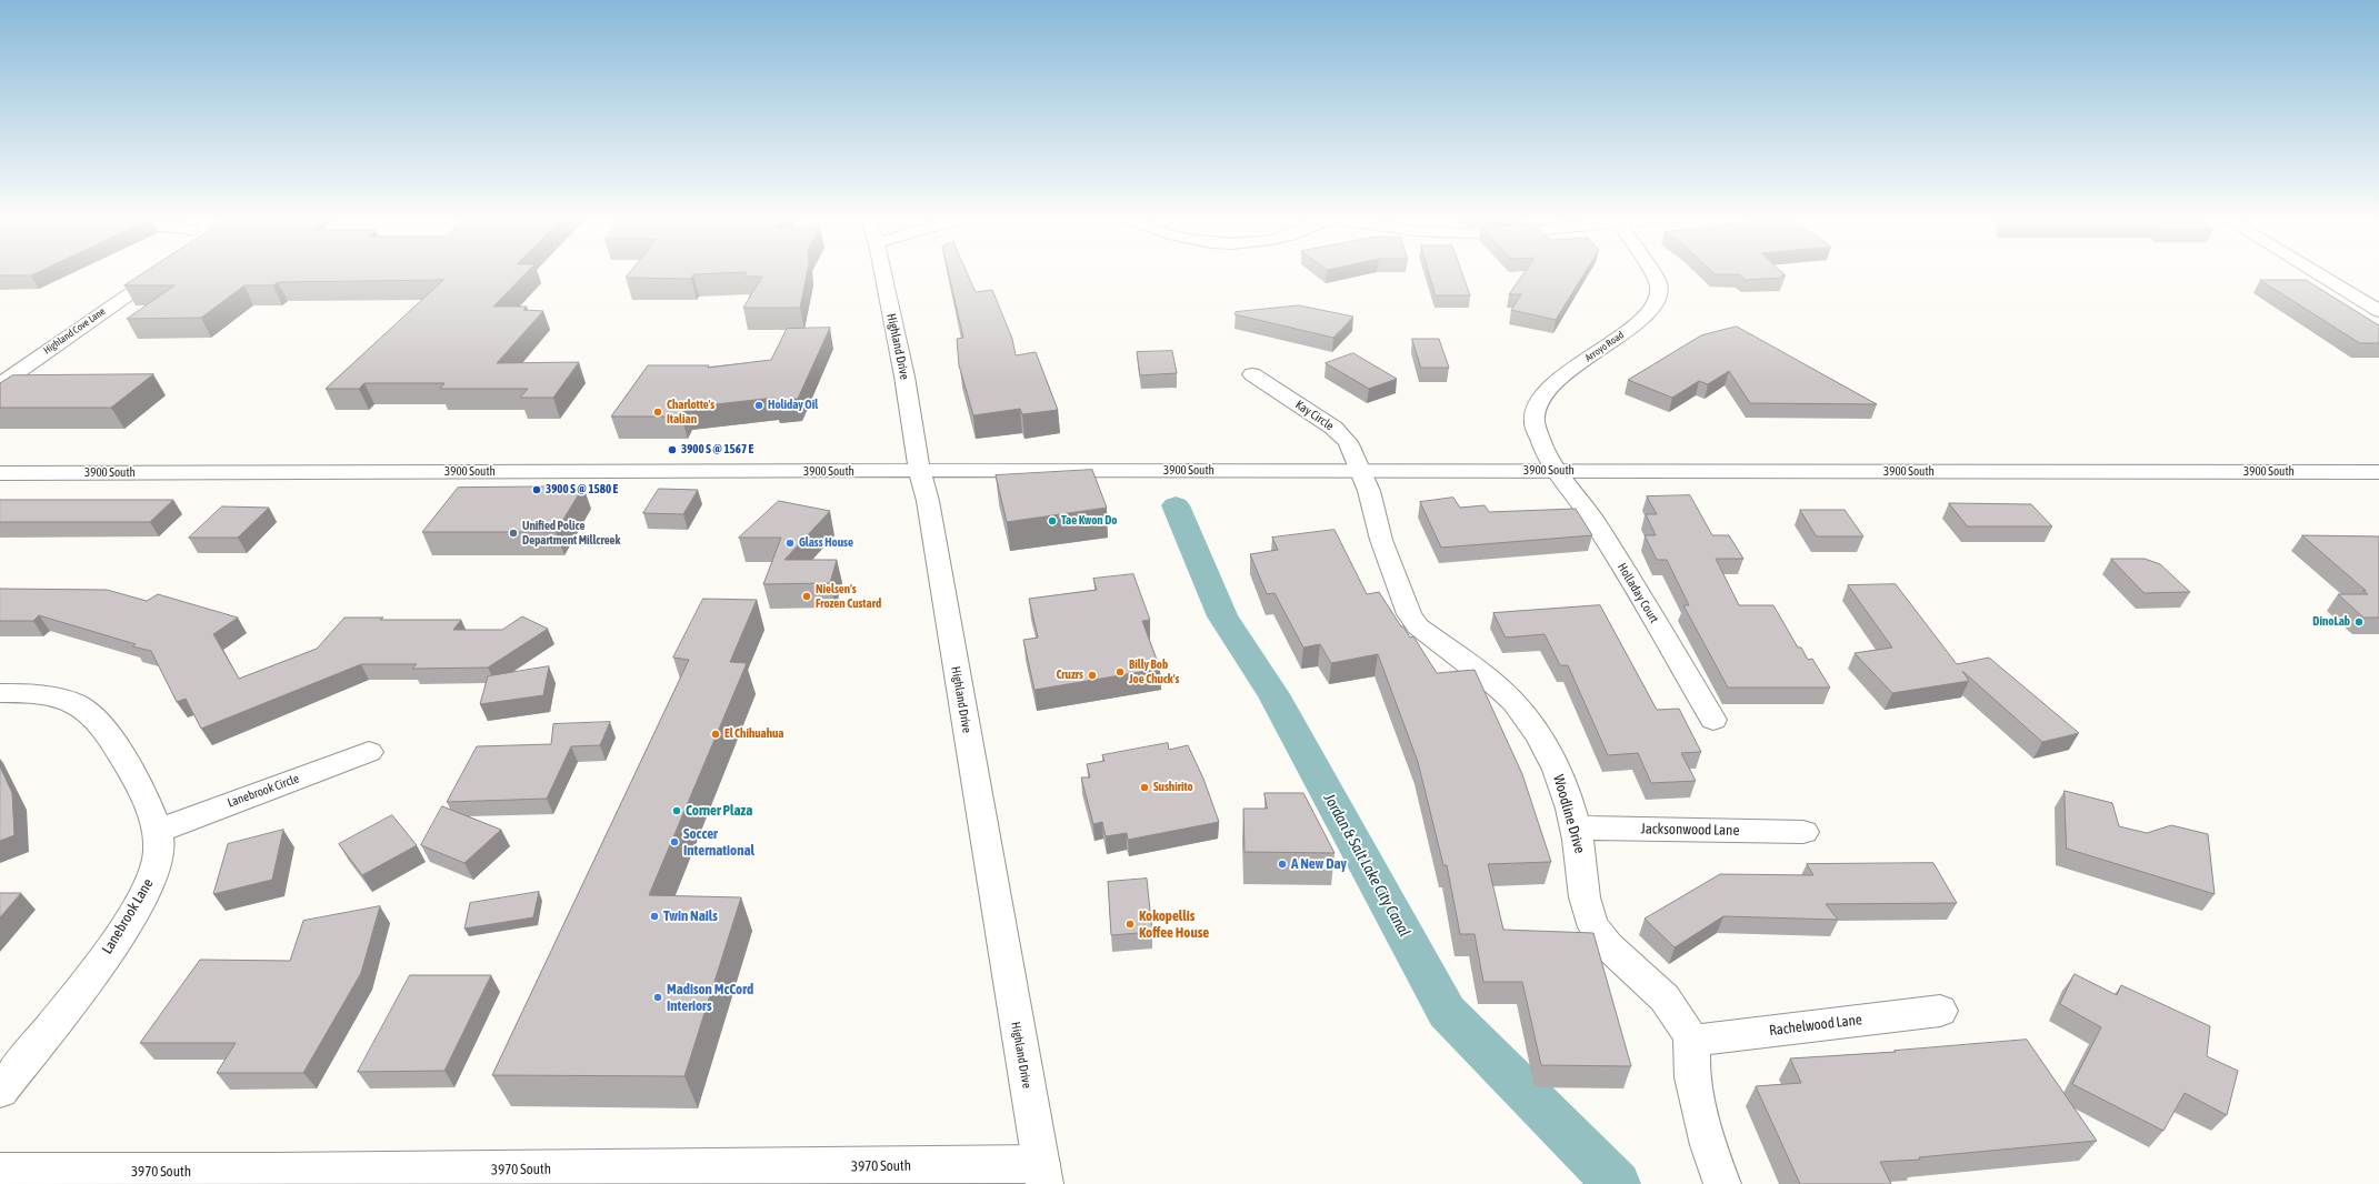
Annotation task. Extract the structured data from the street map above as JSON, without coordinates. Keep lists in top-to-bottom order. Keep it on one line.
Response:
{"streets":{"street":["Highland Cove Lane","Highland Drive","Arroyo Road","Kay Circle","3900 South","Holladay Court","Lanebrook Circle","Woodline Drive","Jacksonwood Lane","Lanebrook Lane","Rachelwood Lane","3970 South"]},"crossings":[["Highland Drive","3900 South"],["Highland Drive","3970 South"],["Arroyo Road","3900 South"],["Arroyo Road","Holladay Court"],["Kay Circle","3900 South"],["Kay Circle","Woodline Drive"],["3900 South","Holladay Court"],["3900 South","Woodline Drive"],["Lanebrook Circle","Lanebrook Lane"],["Woodline Drive","Jacksonwood Lane"],["Woodline Drive","Rachelwood Lane"]],"water":["Jordan & Salt Lake City Canal"],"places":["Holiday Oil","Charlotte's Italian","3900 S @ 1567 E","3900 S @ 1580 E","Tae Kwon Do","Unified Police Department Millcreek","Glass House","Nielsen's Frozen Custard","DinoLab","Billy Bob Joe Chuck's","Cruzrs","El Chihuahua","Sushirito","Corner Plaza","Soccer International","A New Day","Twin Nails","Kokopellis Koffee House","Madison McCord Interiors"]}
